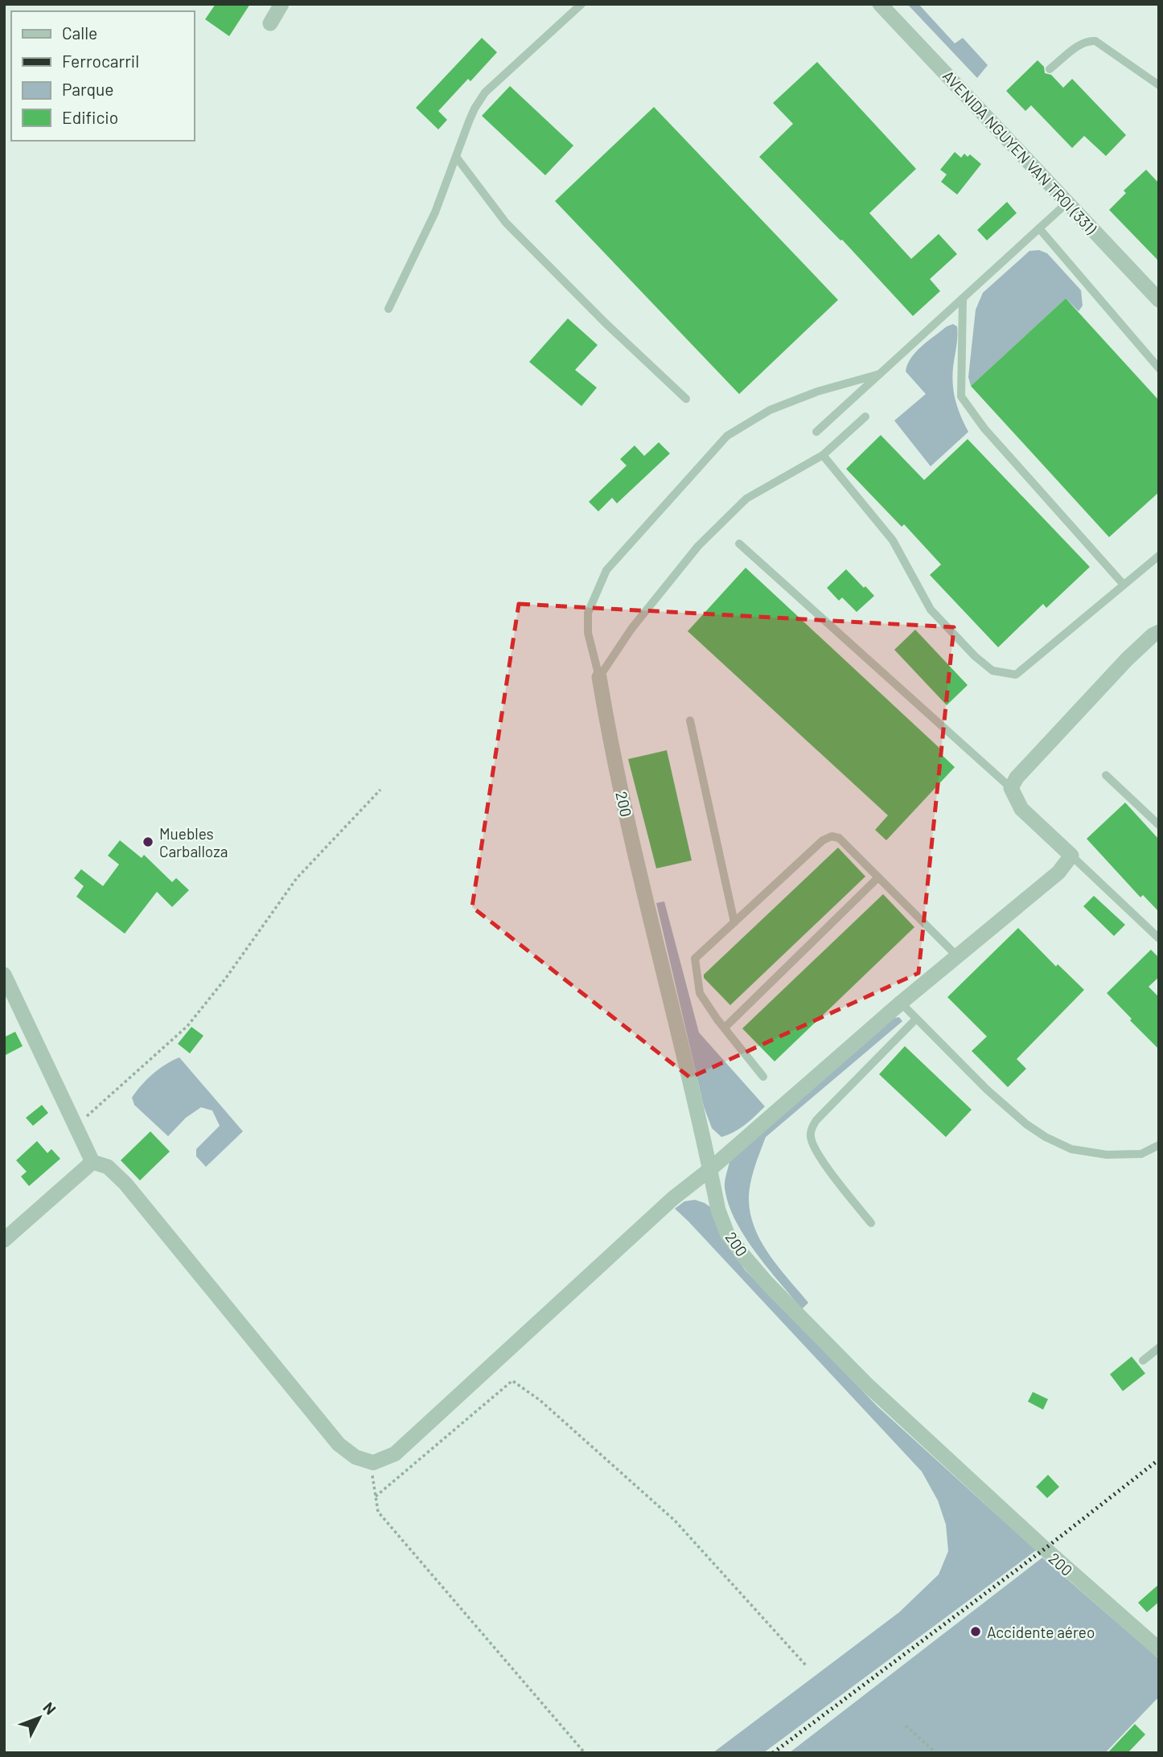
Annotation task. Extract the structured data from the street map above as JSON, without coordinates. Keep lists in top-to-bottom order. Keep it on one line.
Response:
{"streets":{"street":["AVENIDA NGUYEN VAN TROI (331)","200"]},"places":["Muebles Carballoza","Accidente aéreo"],"legend":["Calle","Ferrocarril","Parque","Edificio"],"north":"top right"}
